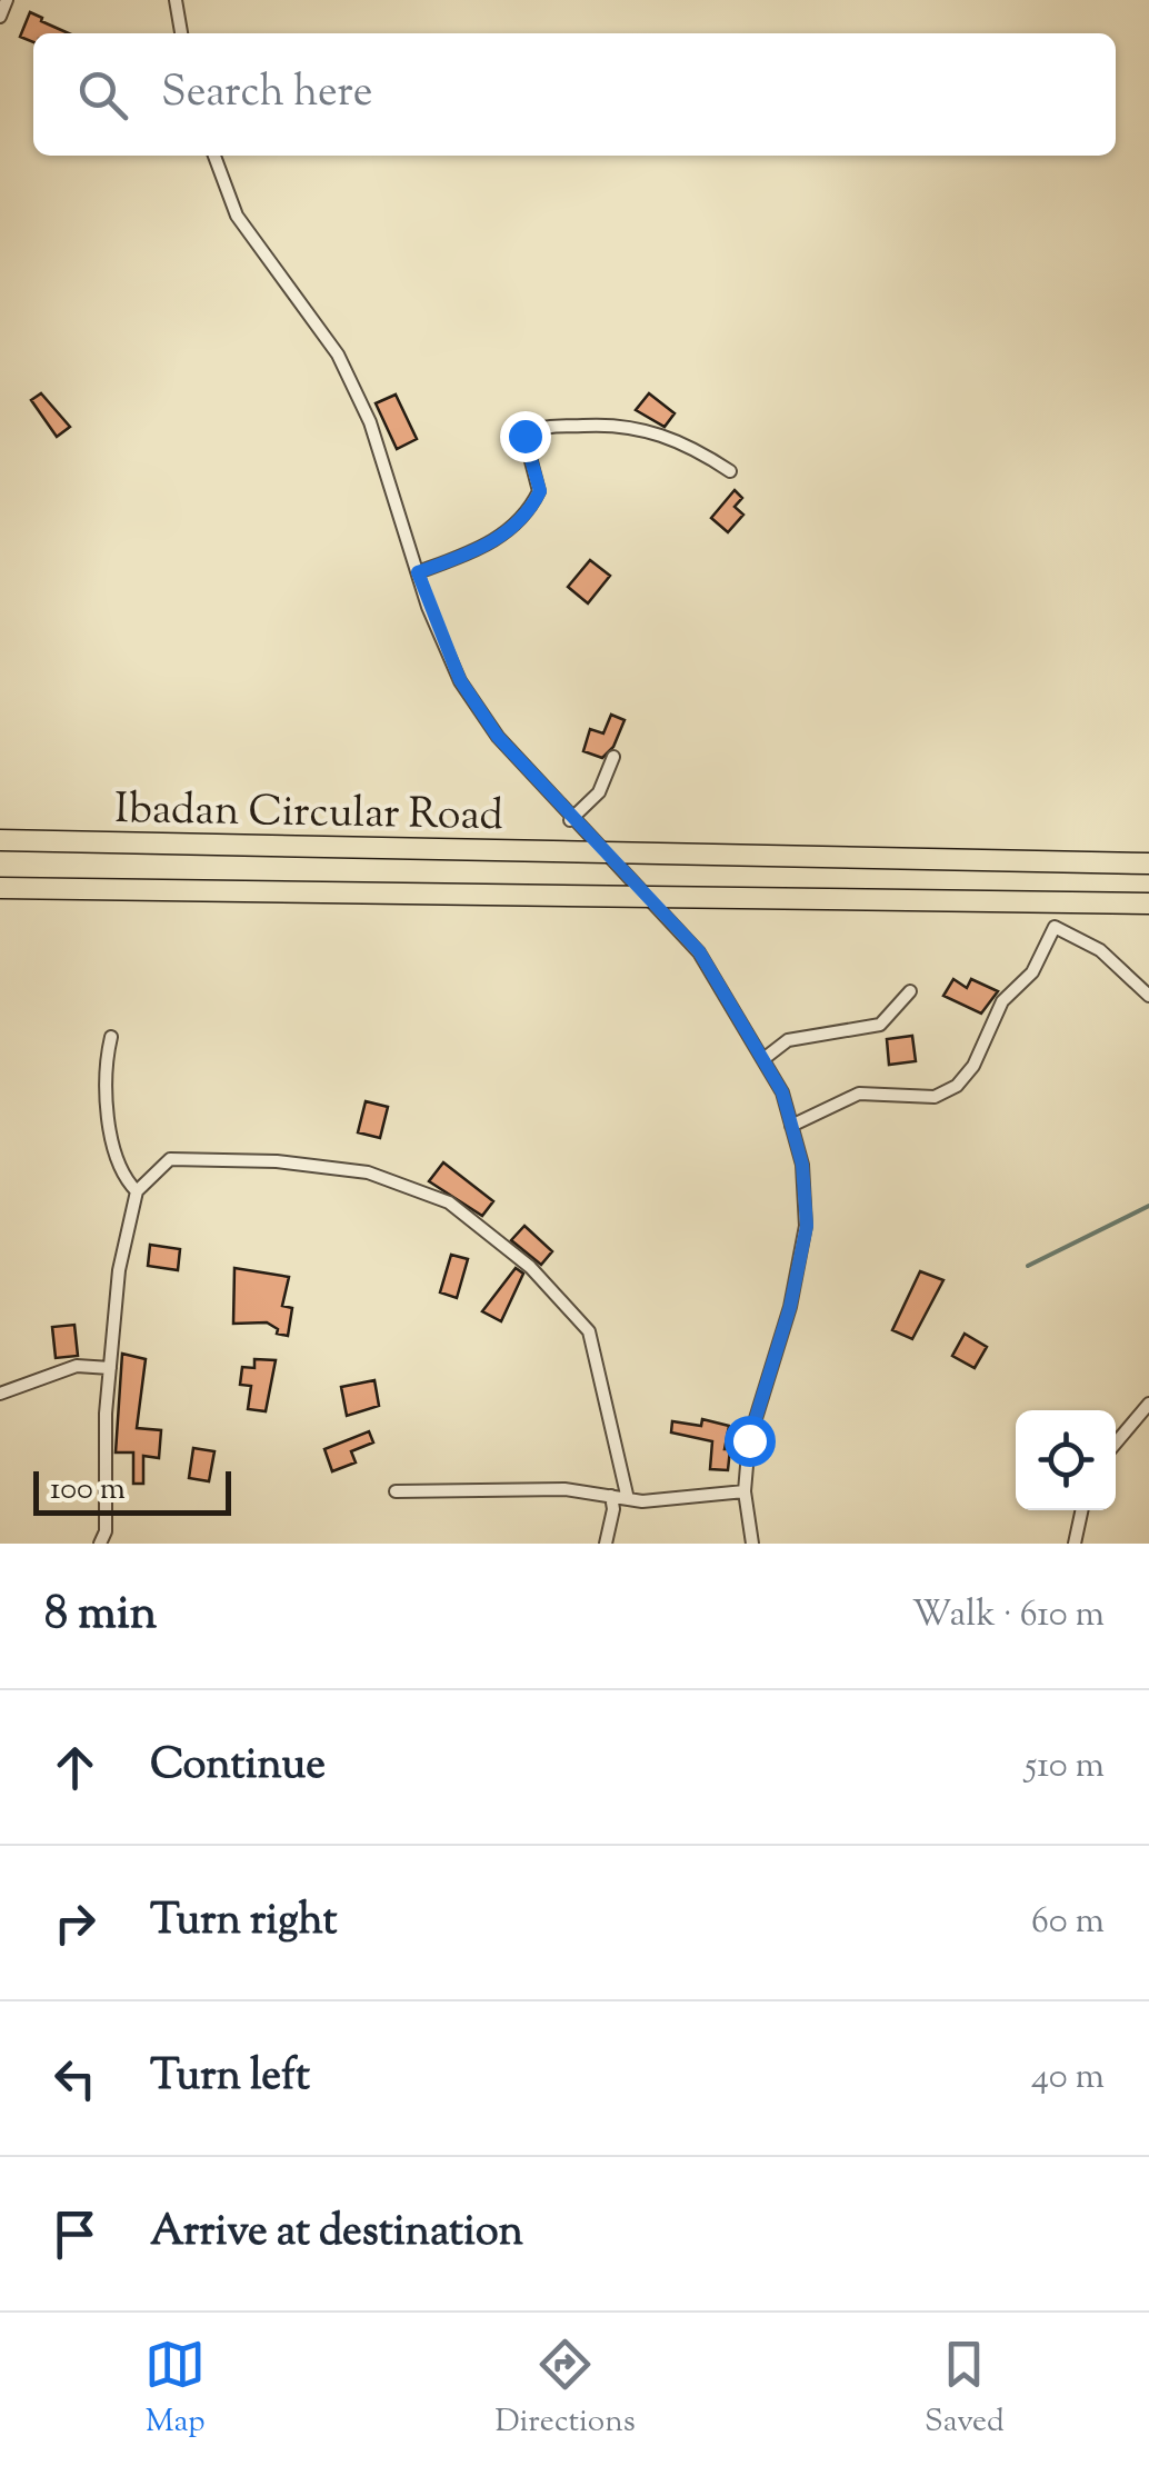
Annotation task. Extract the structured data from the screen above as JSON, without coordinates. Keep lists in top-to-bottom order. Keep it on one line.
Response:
{"streets":{"highway":["Ibadan Circular Road"]},"scale_bar":"100 m","page":{"search":"Search here","scale":"100 m","heading":["8 min","Walk · 610 m"],"list":[["Continue","510 m"],["Turn right","60 m"],["Turn left","40 m"],"Arrive at destination"],"nav":["Map","Directions","Saved"]}}
